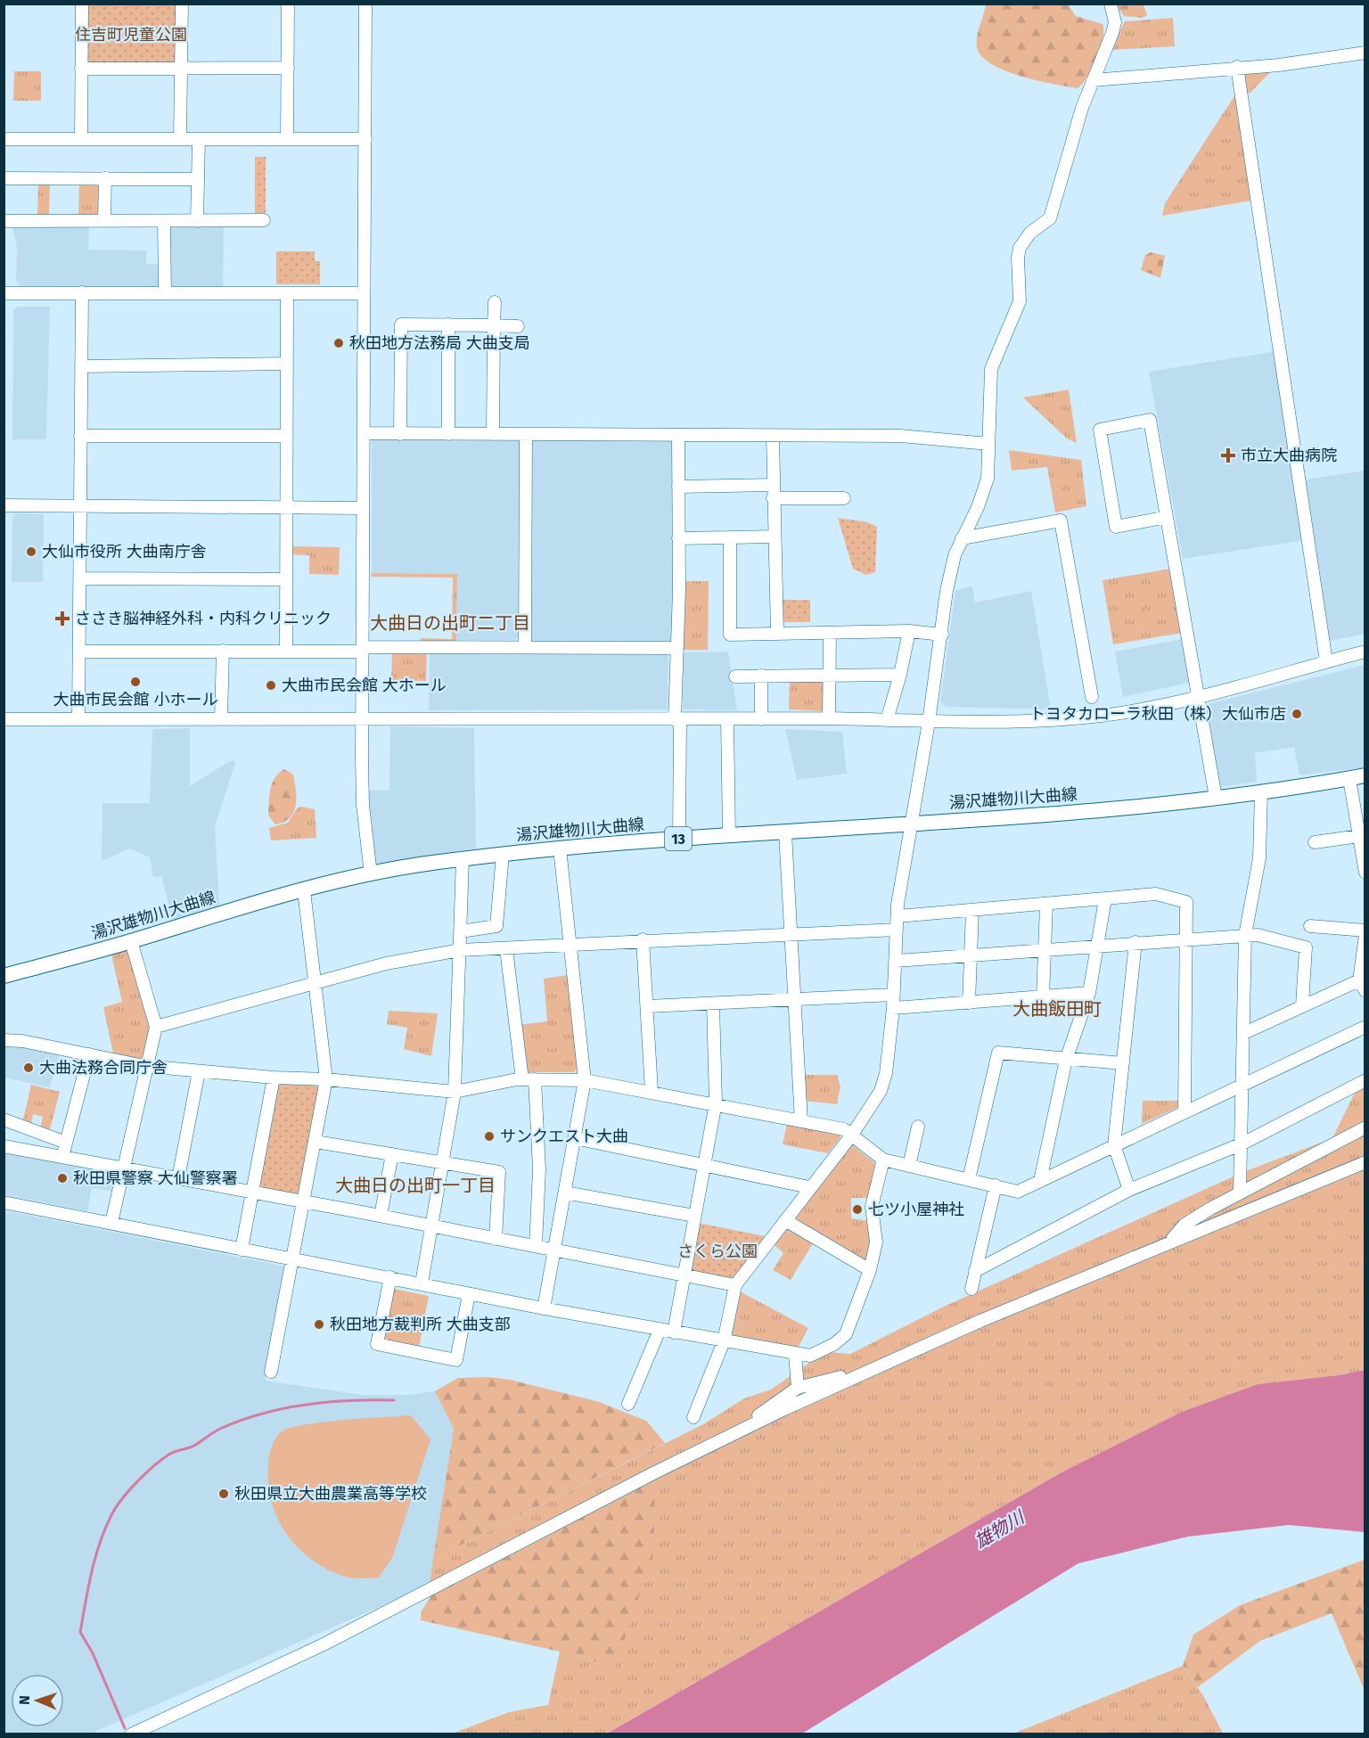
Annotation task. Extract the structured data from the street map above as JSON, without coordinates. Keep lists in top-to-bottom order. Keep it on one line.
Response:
{"streets":{"main road":["湯沢雄物川大曲線","13"]},"districts":["大曲日の出町二丁目","大曲飯田町","大曲日の出町一丁目"],"water":["雄物川"],"parks":["住吉町児童公園","さくら公園"],"places":{"other":["秋田地方法務局 大曲支局","大仙市役所 大曲南庁舎","大曲市民会館 小ホール","大曲市民会館 大ホール","トヨタカローラ秋田（株）大仙市店","大曲法務合同庁舎","サンクエスト大曲","秋田県警察 大仙警察署","七ツ小屋神社","秋田地方裁判所 大曲支部","秋田県立大曲農業高等学校"],"health":["市立大曲病院","ささき脳神経外科・内科クリニック"]},"north":"left"}
